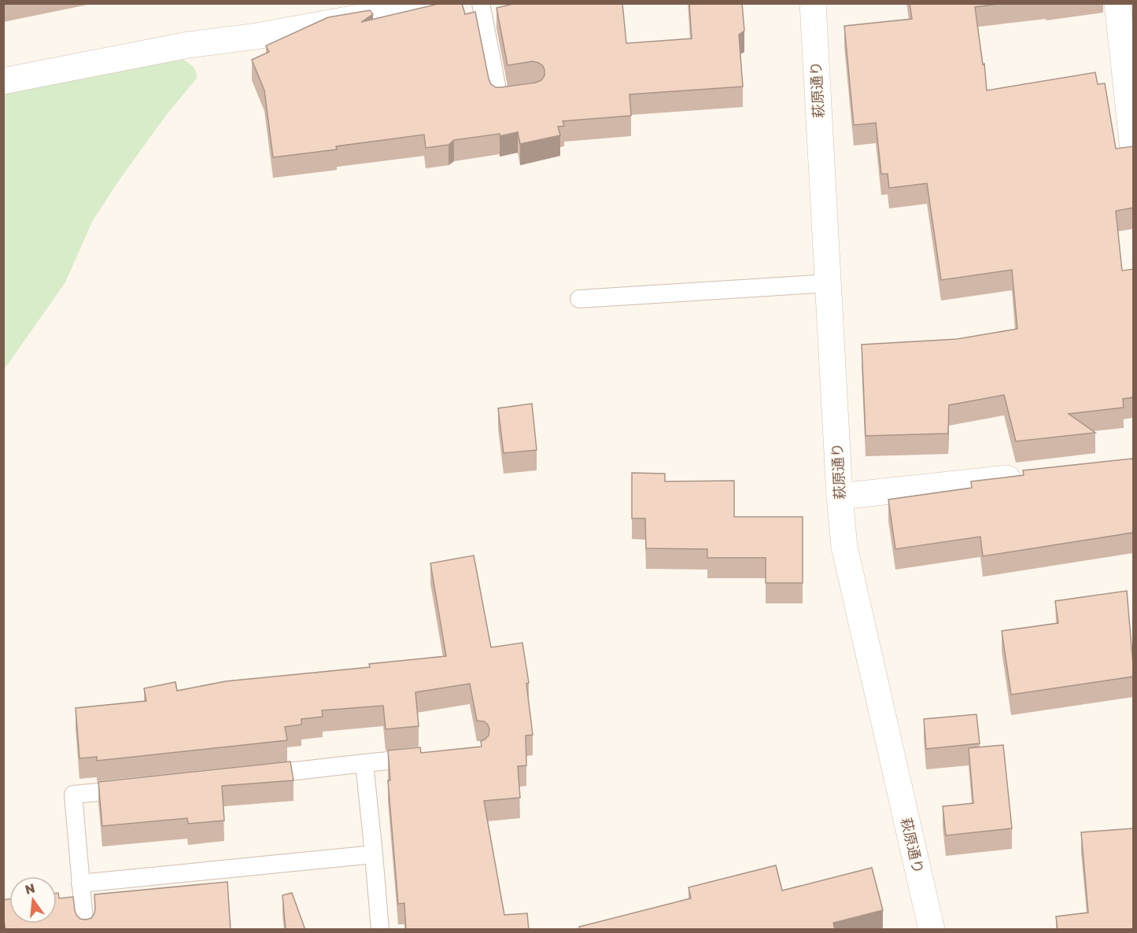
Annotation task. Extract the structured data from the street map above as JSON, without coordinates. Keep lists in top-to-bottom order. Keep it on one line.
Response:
{"streets":{"street":["萩原通り"]},"north":"top"}
